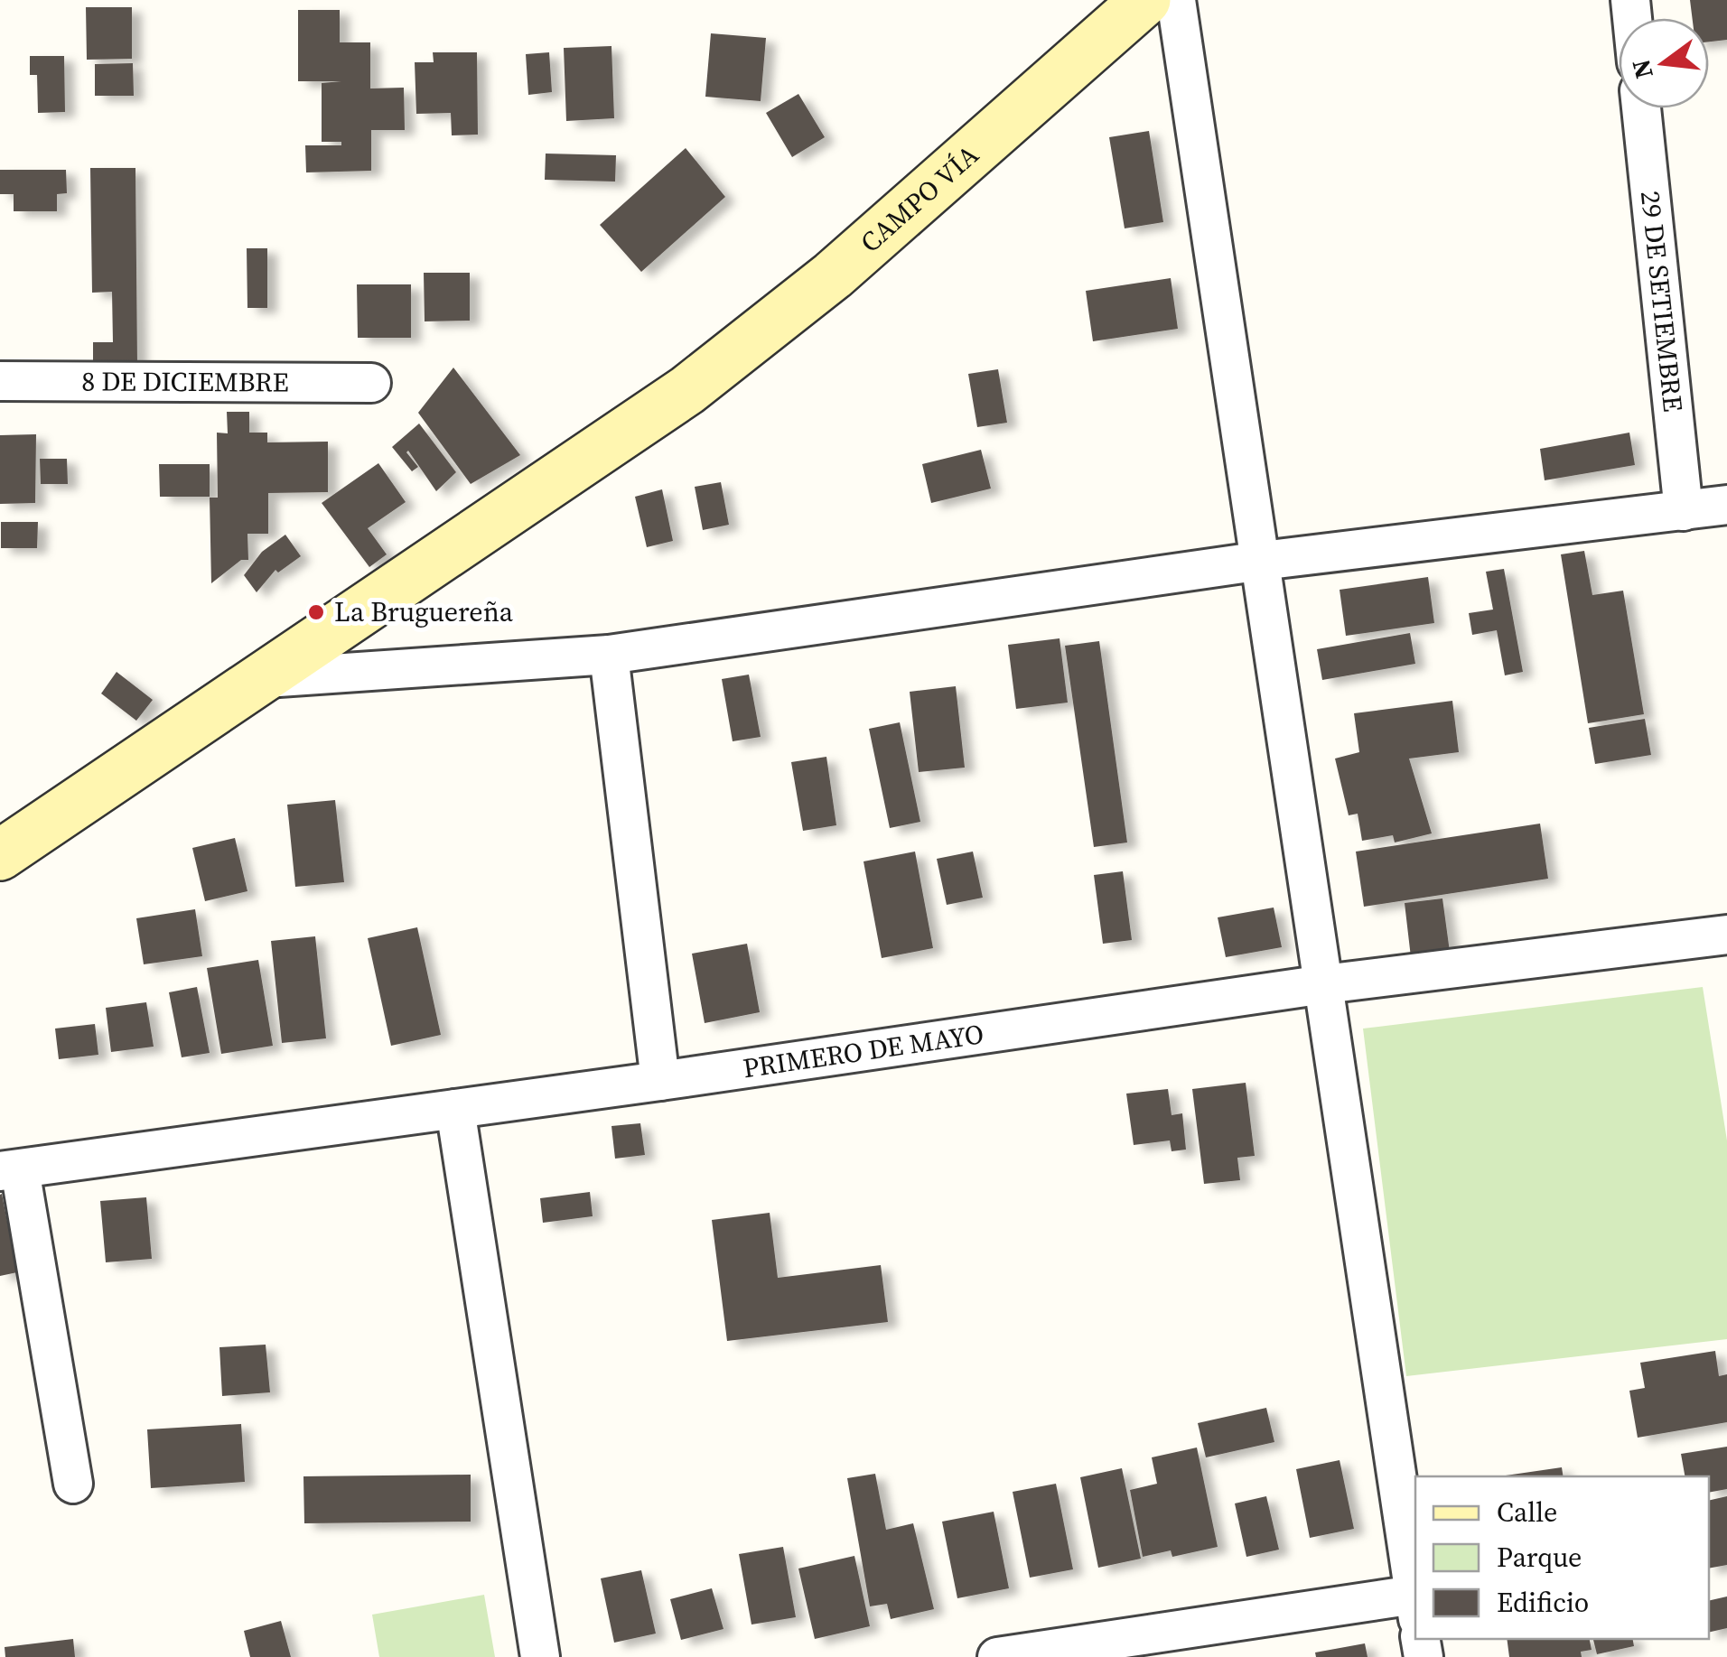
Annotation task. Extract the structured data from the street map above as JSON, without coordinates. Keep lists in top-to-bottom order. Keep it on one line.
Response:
{"streets":{"street":["CAMPO VÍA","29 DE SETIEMBRE","8 DE DICIEMBRE","PRIMERO DE MAYO"]},"places":["La Bruguereña"],"legend":["Calle","Parque","Edificio"],"north":"left"}
